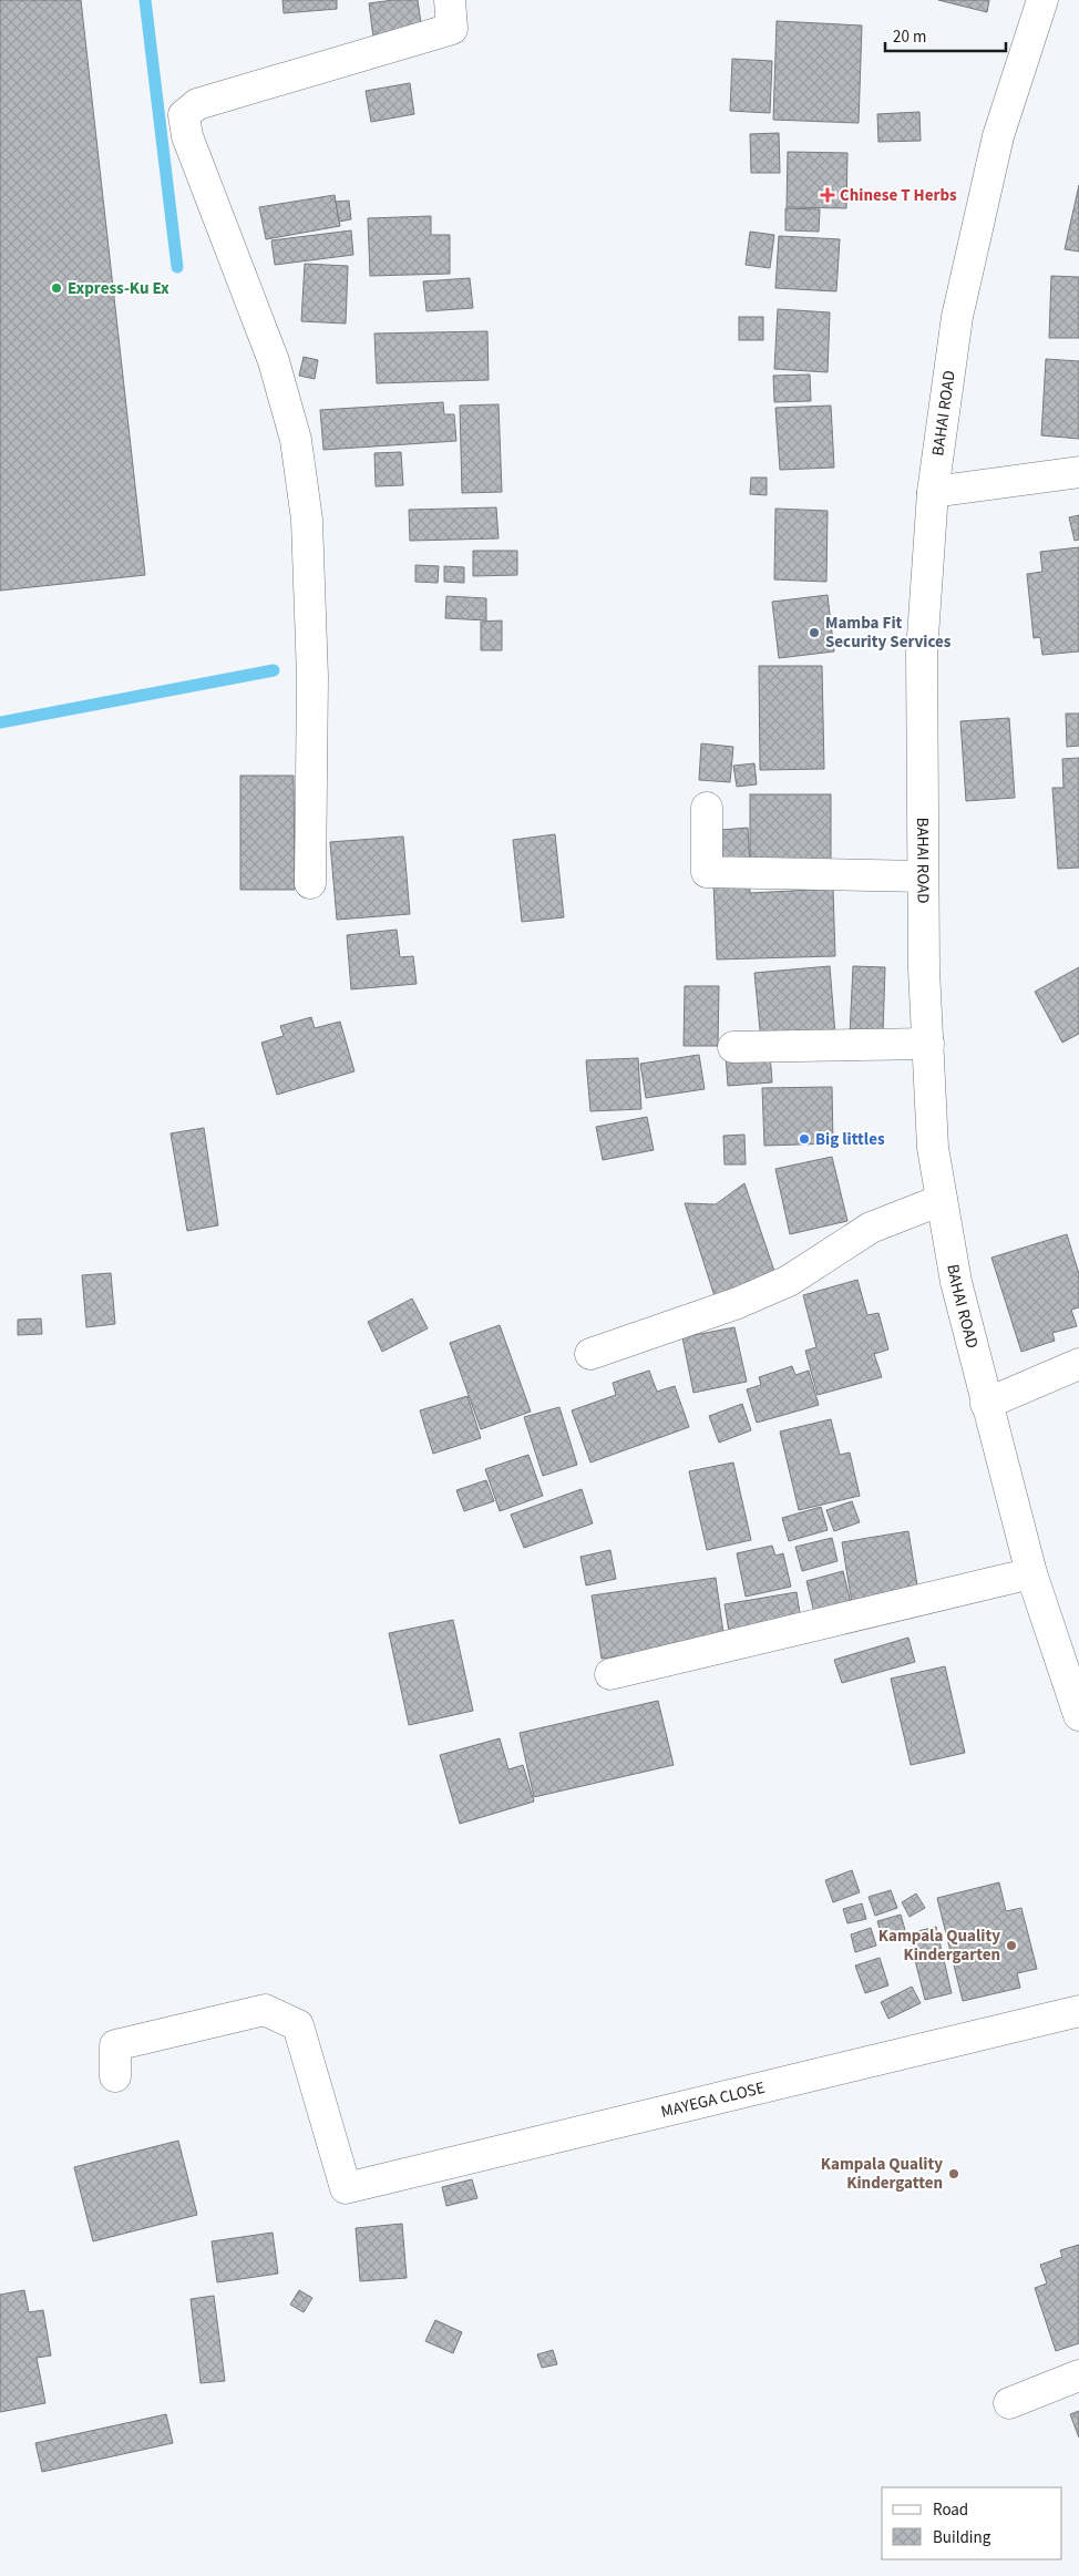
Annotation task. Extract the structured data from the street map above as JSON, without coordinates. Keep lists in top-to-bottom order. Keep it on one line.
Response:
{"streets":{"street":["BAHAI ROAD","MAYEGA CLOSE"]},"places":{"health":["Chinese T Herbs"],"other":["Express-Ku Ex","Mamba Fit Security Services","Big littles","Kampala Quality Kindergarten","Kampala Quality Kindergatten"]},"legend":["Road","Building"],"scale_bar":"20 m"}
